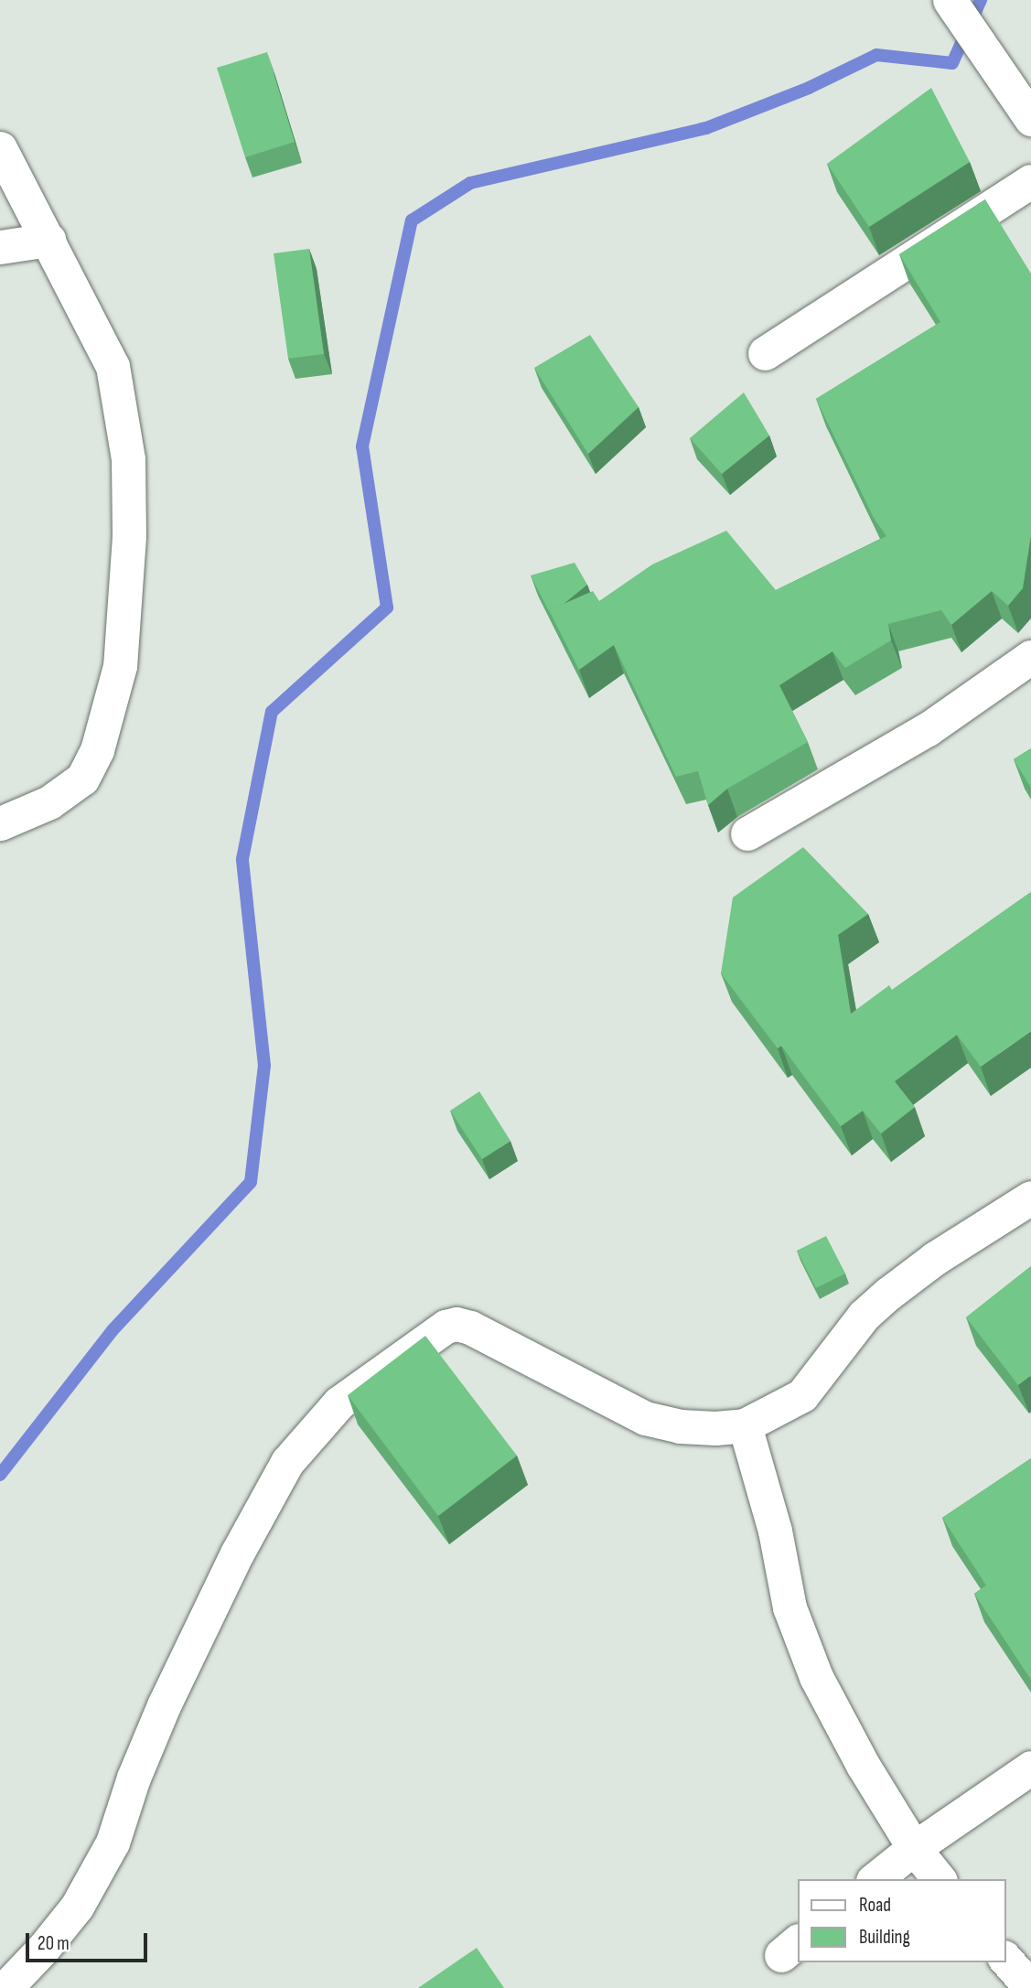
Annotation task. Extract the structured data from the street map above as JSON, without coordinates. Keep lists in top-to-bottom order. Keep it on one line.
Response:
{"legend":["Road","Building"],"scale_bar":"20 m"}
